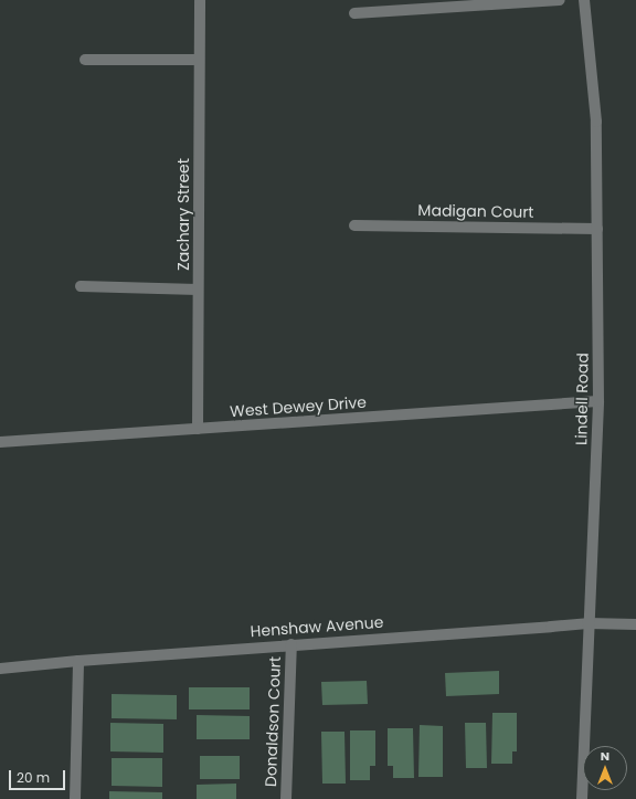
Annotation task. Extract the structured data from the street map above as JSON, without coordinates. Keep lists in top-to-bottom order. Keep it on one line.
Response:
{"streets":{"street":["Madigan Court","Zachary Street","Lindell Road","West Dewey Drive","Henshaw Avenue","Donaldson Court"]},"crossings":[["Madigan Court","Lindell Road"],["Zachary Street","West Dewey Drive"],["Lindell Road","West Dewey Drive"],["Lindell Road","Henshaw Avenue"],["Henshaw Avenue","Donaldson Court"]],"scale_bar":"20 m","north":"top"}
